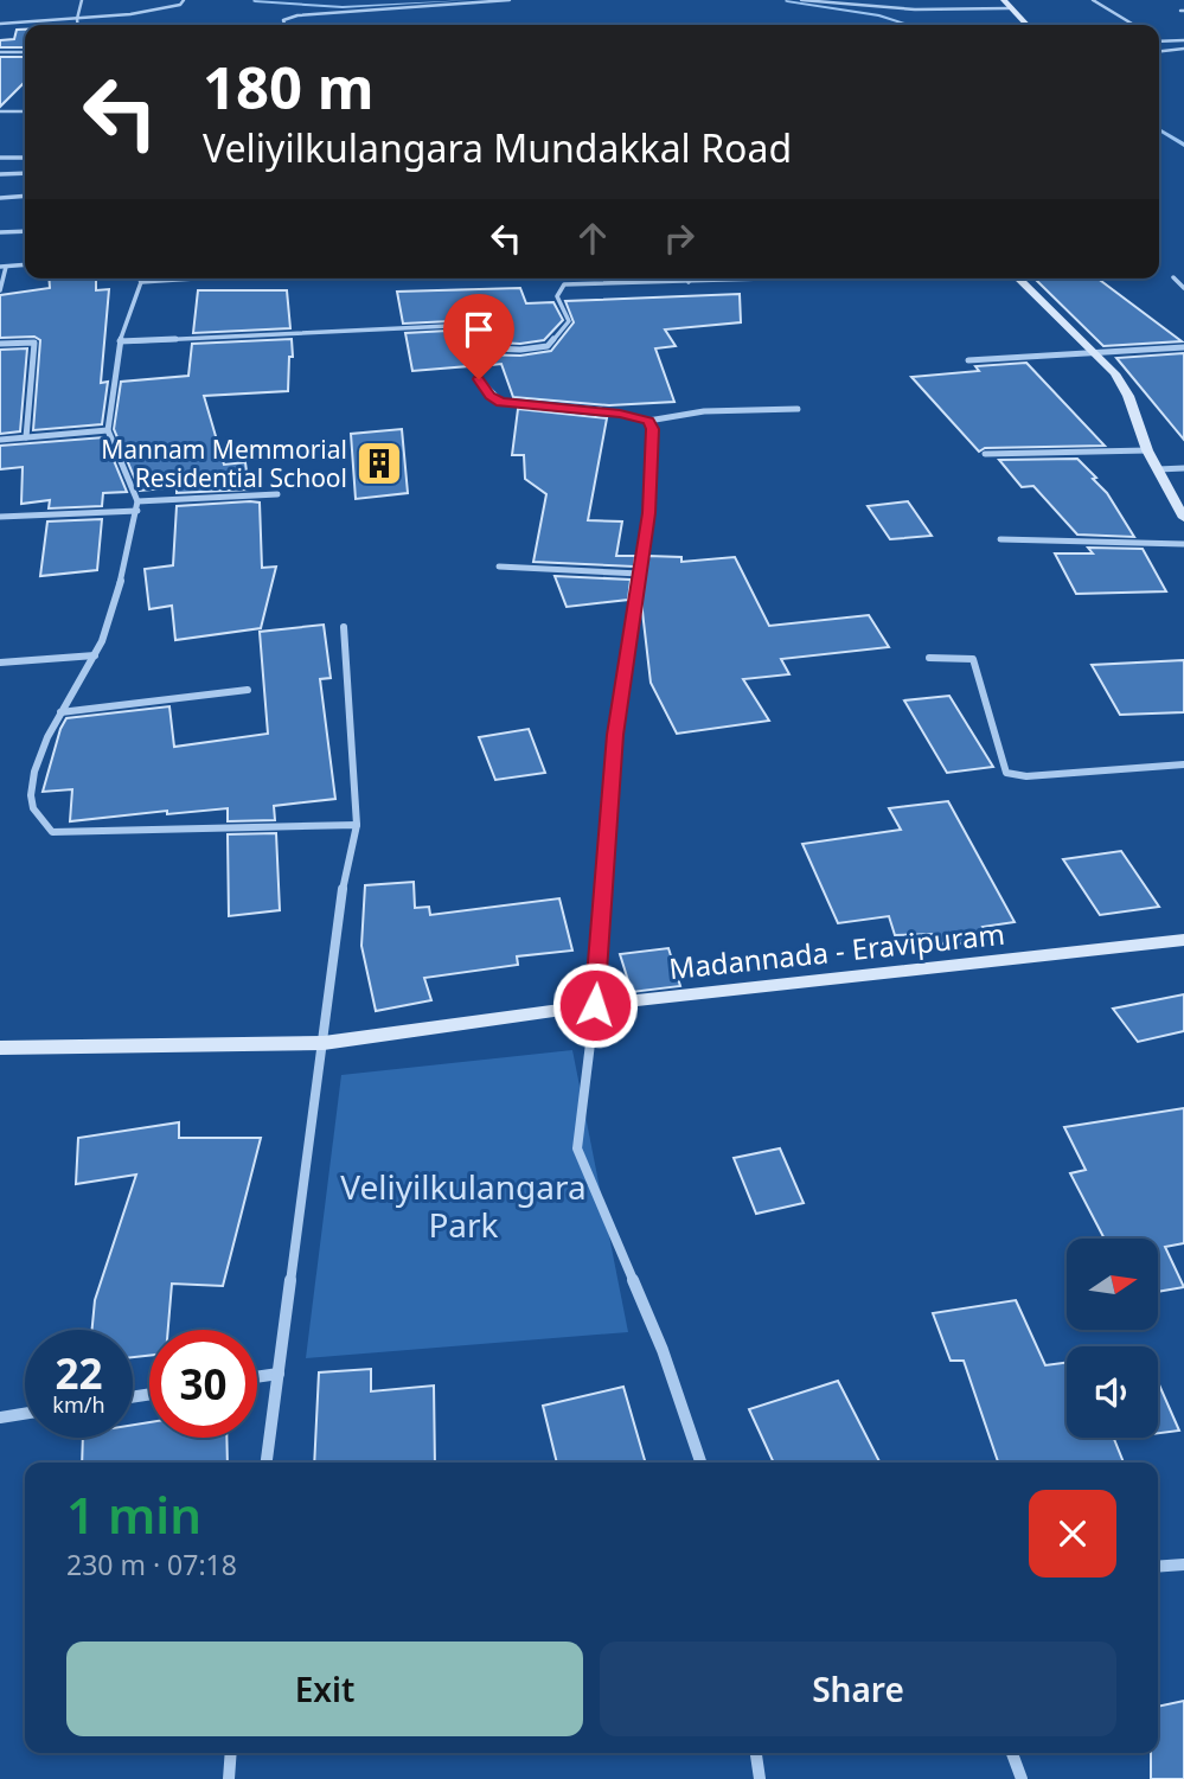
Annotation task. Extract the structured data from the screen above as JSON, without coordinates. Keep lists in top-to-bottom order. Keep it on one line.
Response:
{"streets":{"street":["Madannada - Eravipuram"]},"parks":["Veliyilkulangara Park"],"places":{"building":["Mannam Memmorial Residential School"]},"north":"right","page":{"turn":["180 m","Veliyilkulangara Mundakkal Road"],"speed":"22 km/h","limit":"30","heading":["1 min","230 m · 07:18"],"buttons":["Exit","Share"]}}
